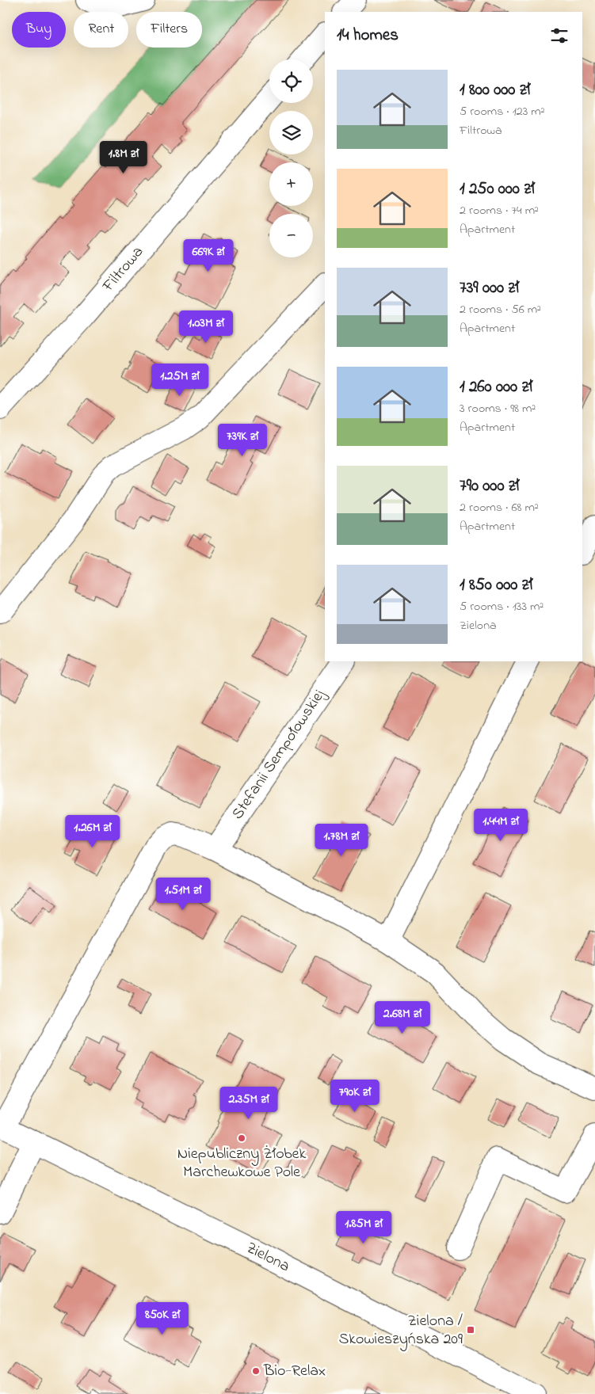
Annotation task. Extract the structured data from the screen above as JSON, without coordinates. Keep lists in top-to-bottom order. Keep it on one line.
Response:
{"streets":{"street":["Filtrowa","Stefanii Sempołowskiej","Zielona"]},"places":{"other":["Niepubliczny Żłobek Marchewkowe Pole","Bio-Relax"],"transit":["Zielona / Skowieszyńska 209"]},"page":{"chip":["Buy","Rent","Filters"],"heading":"14 homes","map_buttons":["+","−"],"list":[{"name":"1 800 000 zł","note":"5 rooms · 123 m² · Filtrowa"},{"name":"1 250 000 zł","note":"2 rooms · 74 m² · Apartment"},{"name":"739 000 zł","note":"2 rooms · 56 m² · Apartment"},{"name":"1 260 000 zł","note":"3 rooms · 98 m² · Apartment"},{"name":"790 000 zł","note":"2 rooms · 68 m² · Apartment"},{"name":"1 850 000 zł","note":"5 rooms · 133 m² · Zielona"}],"price":["1.8M zł","669K zł","1.03M zł","1.25M zł","739K zł","1.44M zł","1.26M zł","1.78M zł","1.51M zł","2.68M zł","790K zł","2.35M zł","1.85M zł","850K zł"]}}
